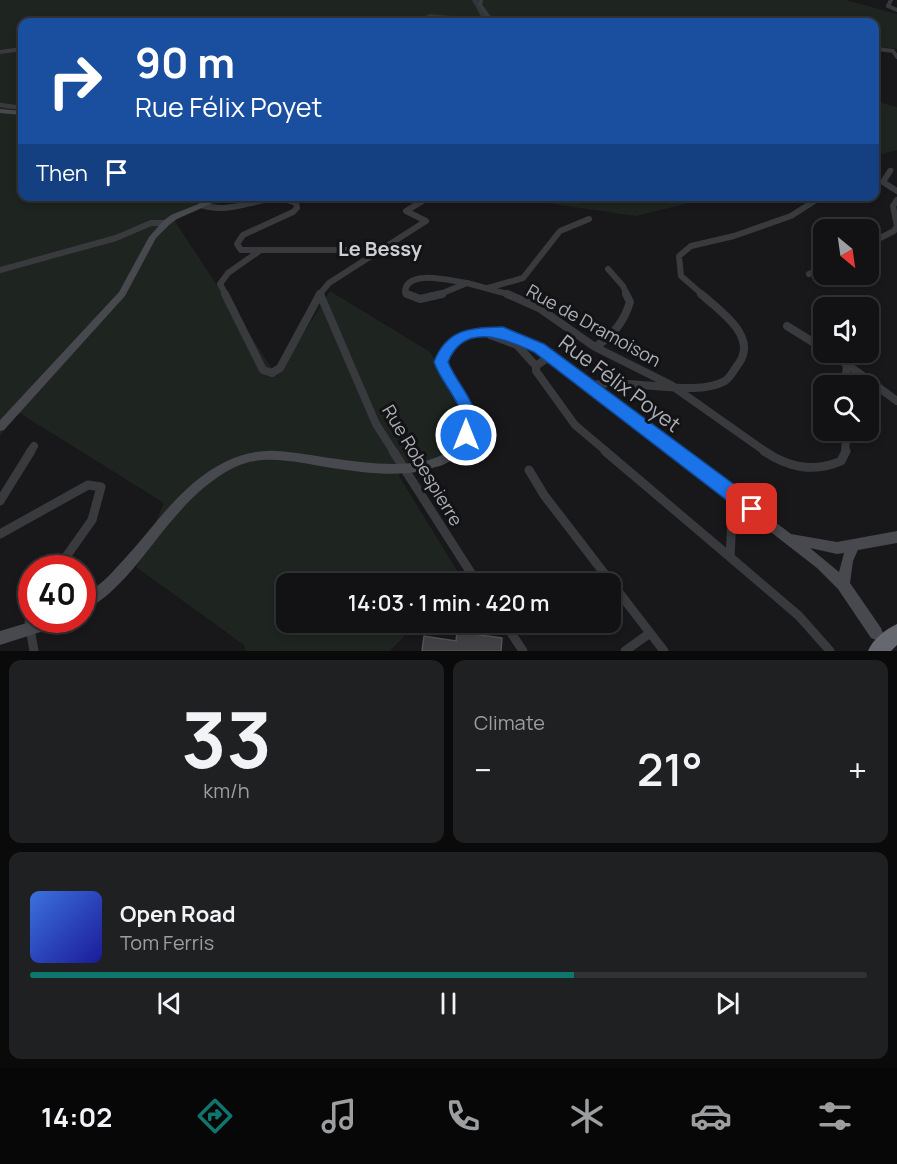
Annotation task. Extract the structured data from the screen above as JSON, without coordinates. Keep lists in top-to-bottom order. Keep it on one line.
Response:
{"streets":{"street":["Rue de Dramoison","Rue Félix Poyet","Rue Robespierre"]},"crossings":[["Rue Félix Poyet","Rue Robespierre"]],"districts":["Le Bessy"],"north":"bottom right","page":{"turn":["90 m","Rue Félix Poyet"],"then":"Then","limit":"40","trip":"14:03 · 1 min · 420 m","tile":[["33","km/h"],"Climate"],"heat":["−","21°","+"],"song":["Open Road","Tom Ferris"],"tabs":"14:02"}}
